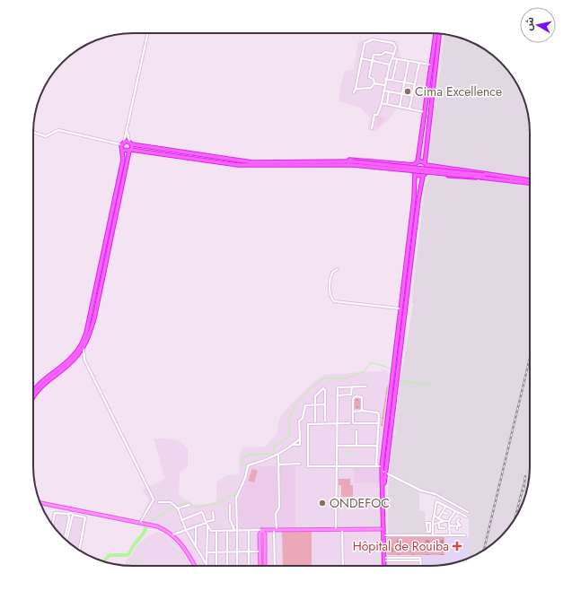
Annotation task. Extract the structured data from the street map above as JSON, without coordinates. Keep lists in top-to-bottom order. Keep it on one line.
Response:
{"places":{"other":["Cima Excellence","ONDEFOC"],"health":["Hôpital de Rouiba"]},"north":"left"}
